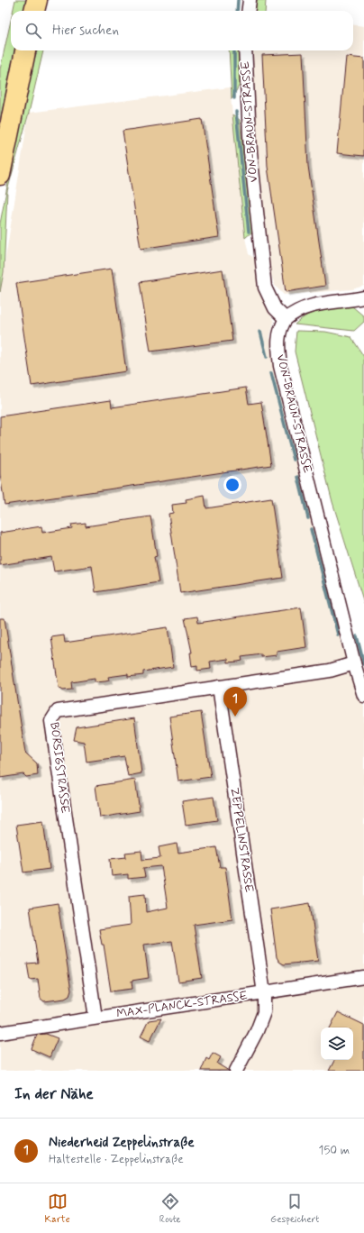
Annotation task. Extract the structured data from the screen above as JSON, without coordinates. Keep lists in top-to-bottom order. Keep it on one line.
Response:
{"streets":{"street":["VON-BRAUN-STRASSE","BORSIGSTRASSE","ZEPPELINSTRASSE","MAX-PLANCK-STRASSE"]},"crossings":[["VON-BRAUN-STRASSE","BORSIGSTRASSE"],["BORSIGSTRASSE","ZEPPELINSTRASSE"],["BORSIGSTRASSE","MAX-PLANCK-STRASSE"],["ZEPPELINSTRASSE","MAX-PLANCK-STRASSE"]],"page":{"search":"Hier suchen","pins":"1","heading":"In der Nähe","list":[{"mark":"1","name":"Niederheid Zeppelinstraße","note":"Haltestelle · Zeppelinstraße","value":"150 m"}],"nav":["Karte","Route","Gespeichert"]}}
